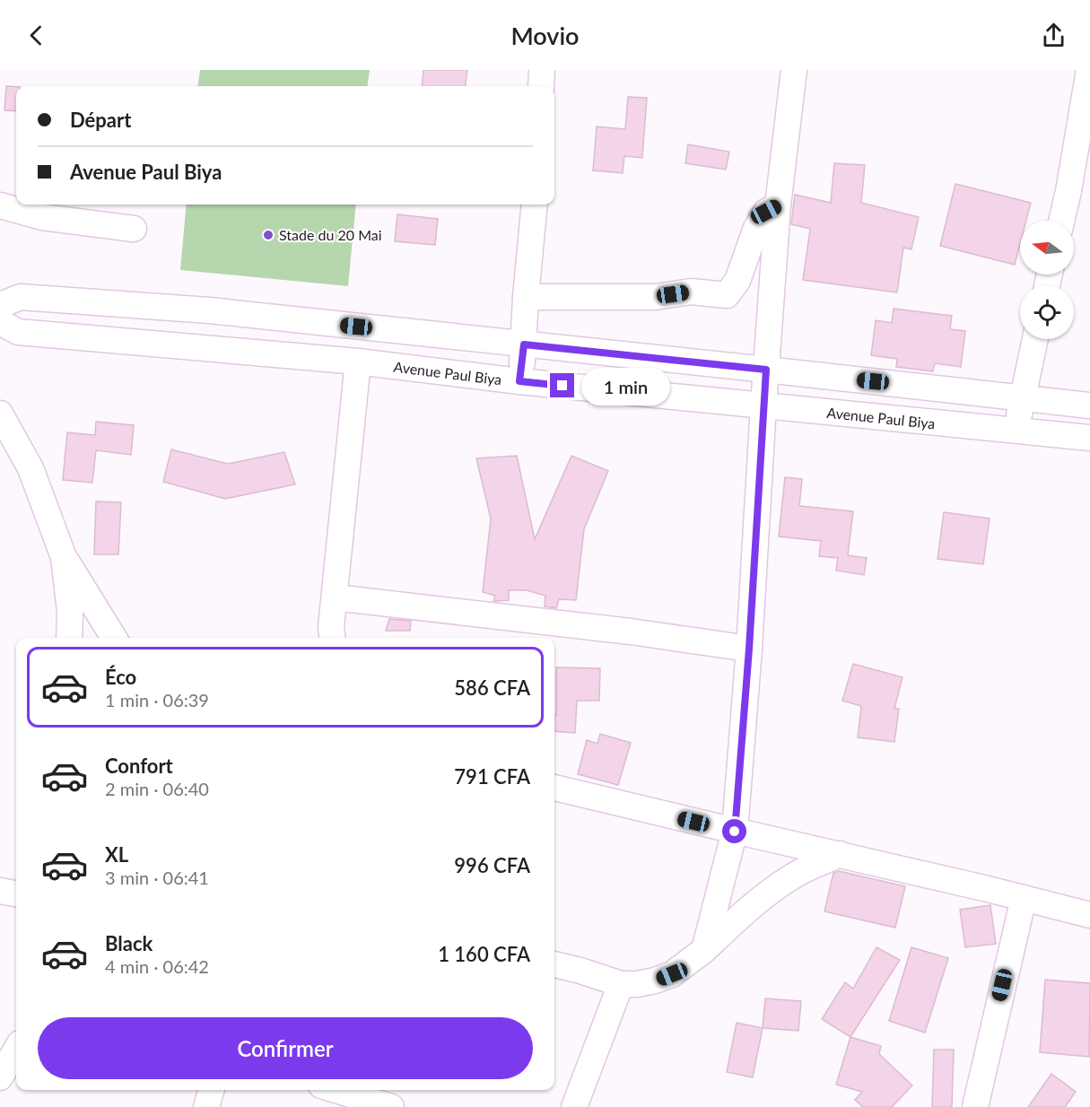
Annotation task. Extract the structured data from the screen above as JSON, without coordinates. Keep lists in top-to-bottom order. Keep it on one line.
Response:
{"streets":{"street":["Avenue Paul Biya"]},"places":["Stade du 20 Mai"],"north":"left","page":{"header":"Movio","banner":["Départ","Avenue Paul Biya"],"bubble":"1 min","list":[{"name":"Éco","note":"1 min · 06:39","value":"586 CFA"},{"name":"Confort","note":"2 min · 06:40","value":"791 CFA"},{"name":"XL","note":"3 min · 06:41","value":"996 CFA"},{"name":"Black","note":"4 min · 06:42","value":"1 160 CFA"}],"buttons":"Confirmer"}}
